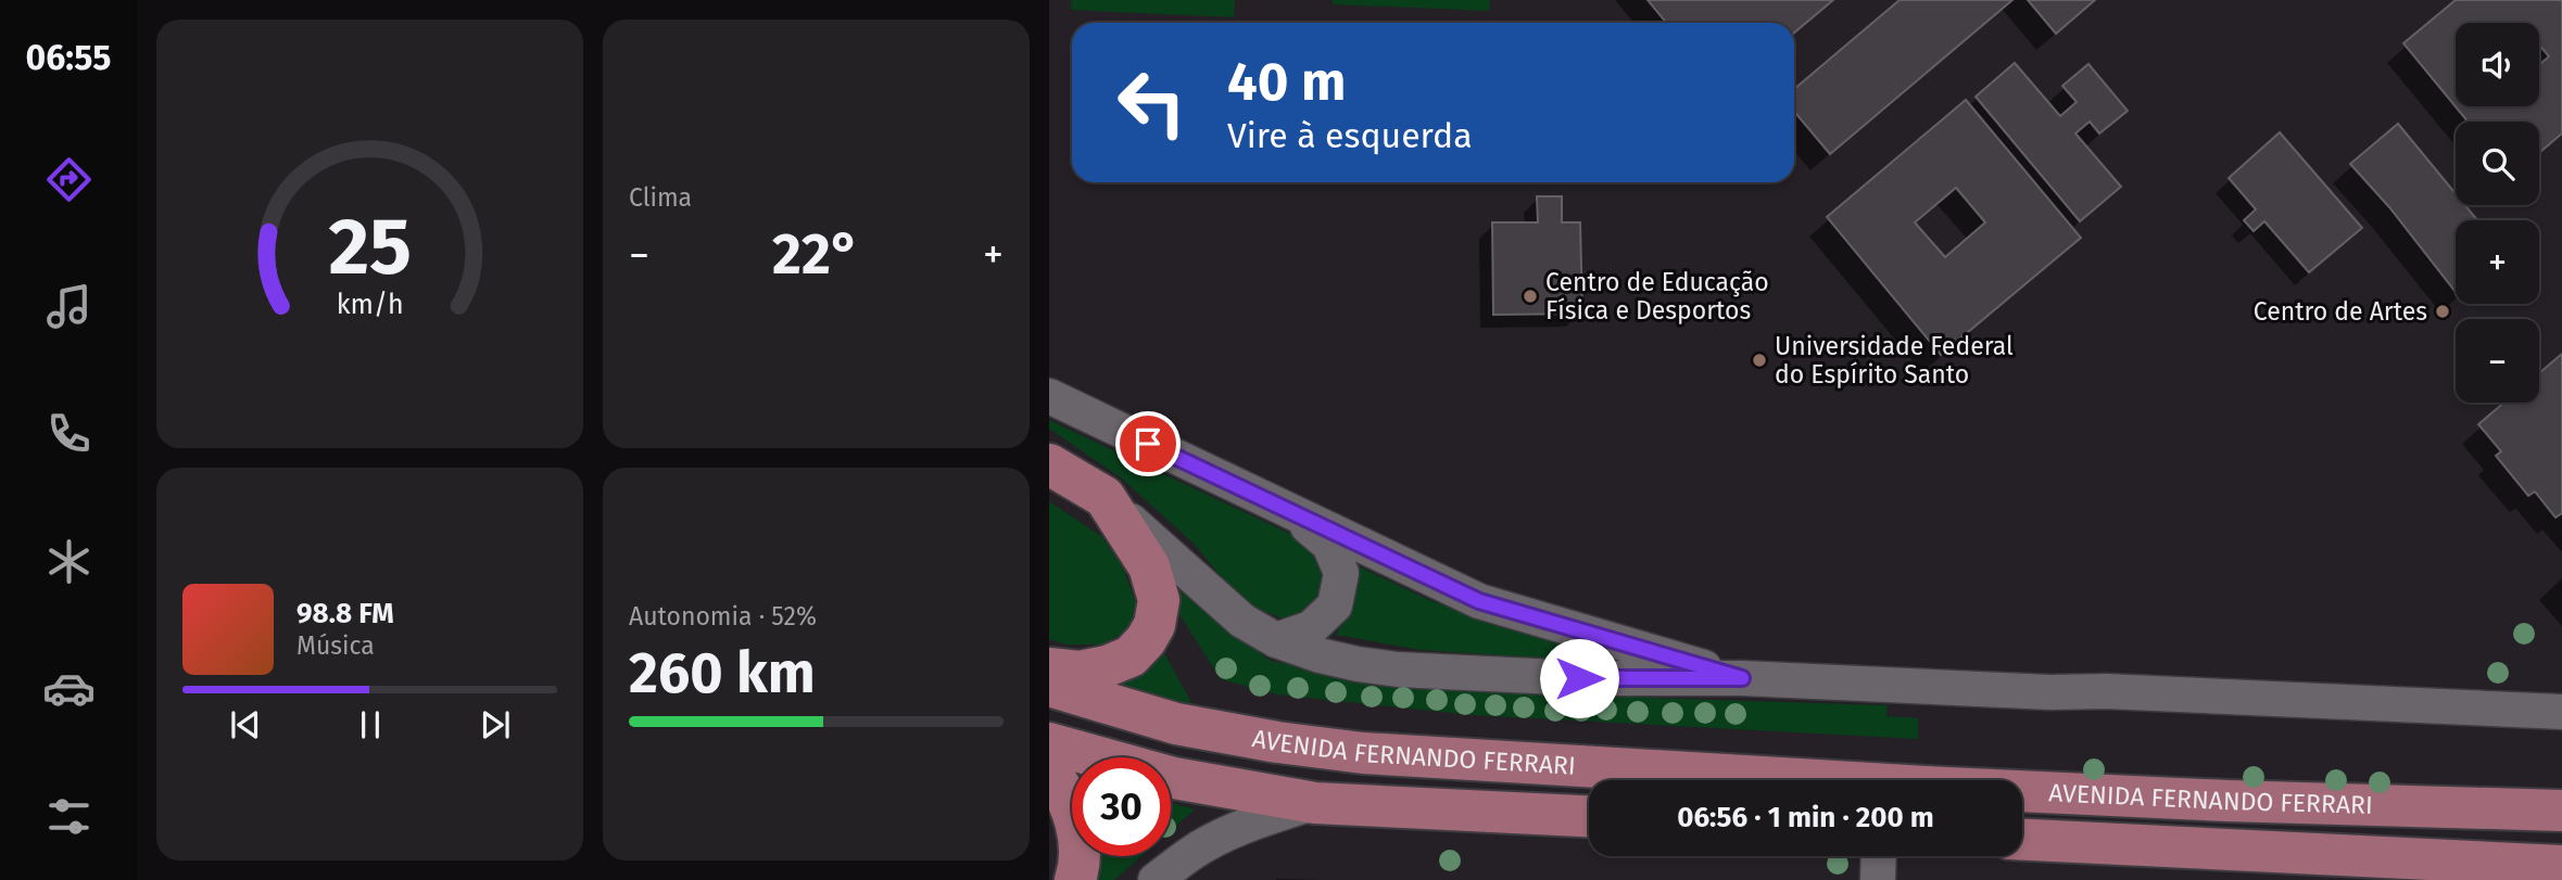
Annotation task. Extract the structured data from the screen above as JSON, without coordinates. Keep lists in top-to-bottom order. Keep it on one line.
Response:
{"streets":{"main road":["AVENIDA FERNANDO FERRARI"]},"places":["Centro de Educação Física e Desportos","Centro de Artes","Universidade Federal do Espírito Santo"],"page":{"tabs":"06:55","tile":["Clima",["Autonomia · 52%","260 km"]],"map_buttons":["+","−"],"turn":["40 m","Vire à esquerda"],"heat":["−","22°","+"],"song":["98.8 FM","Música"],"limit":"30","trip":"06:56 · 1 min · 200 m","gauge":["25","km/h"]}}
